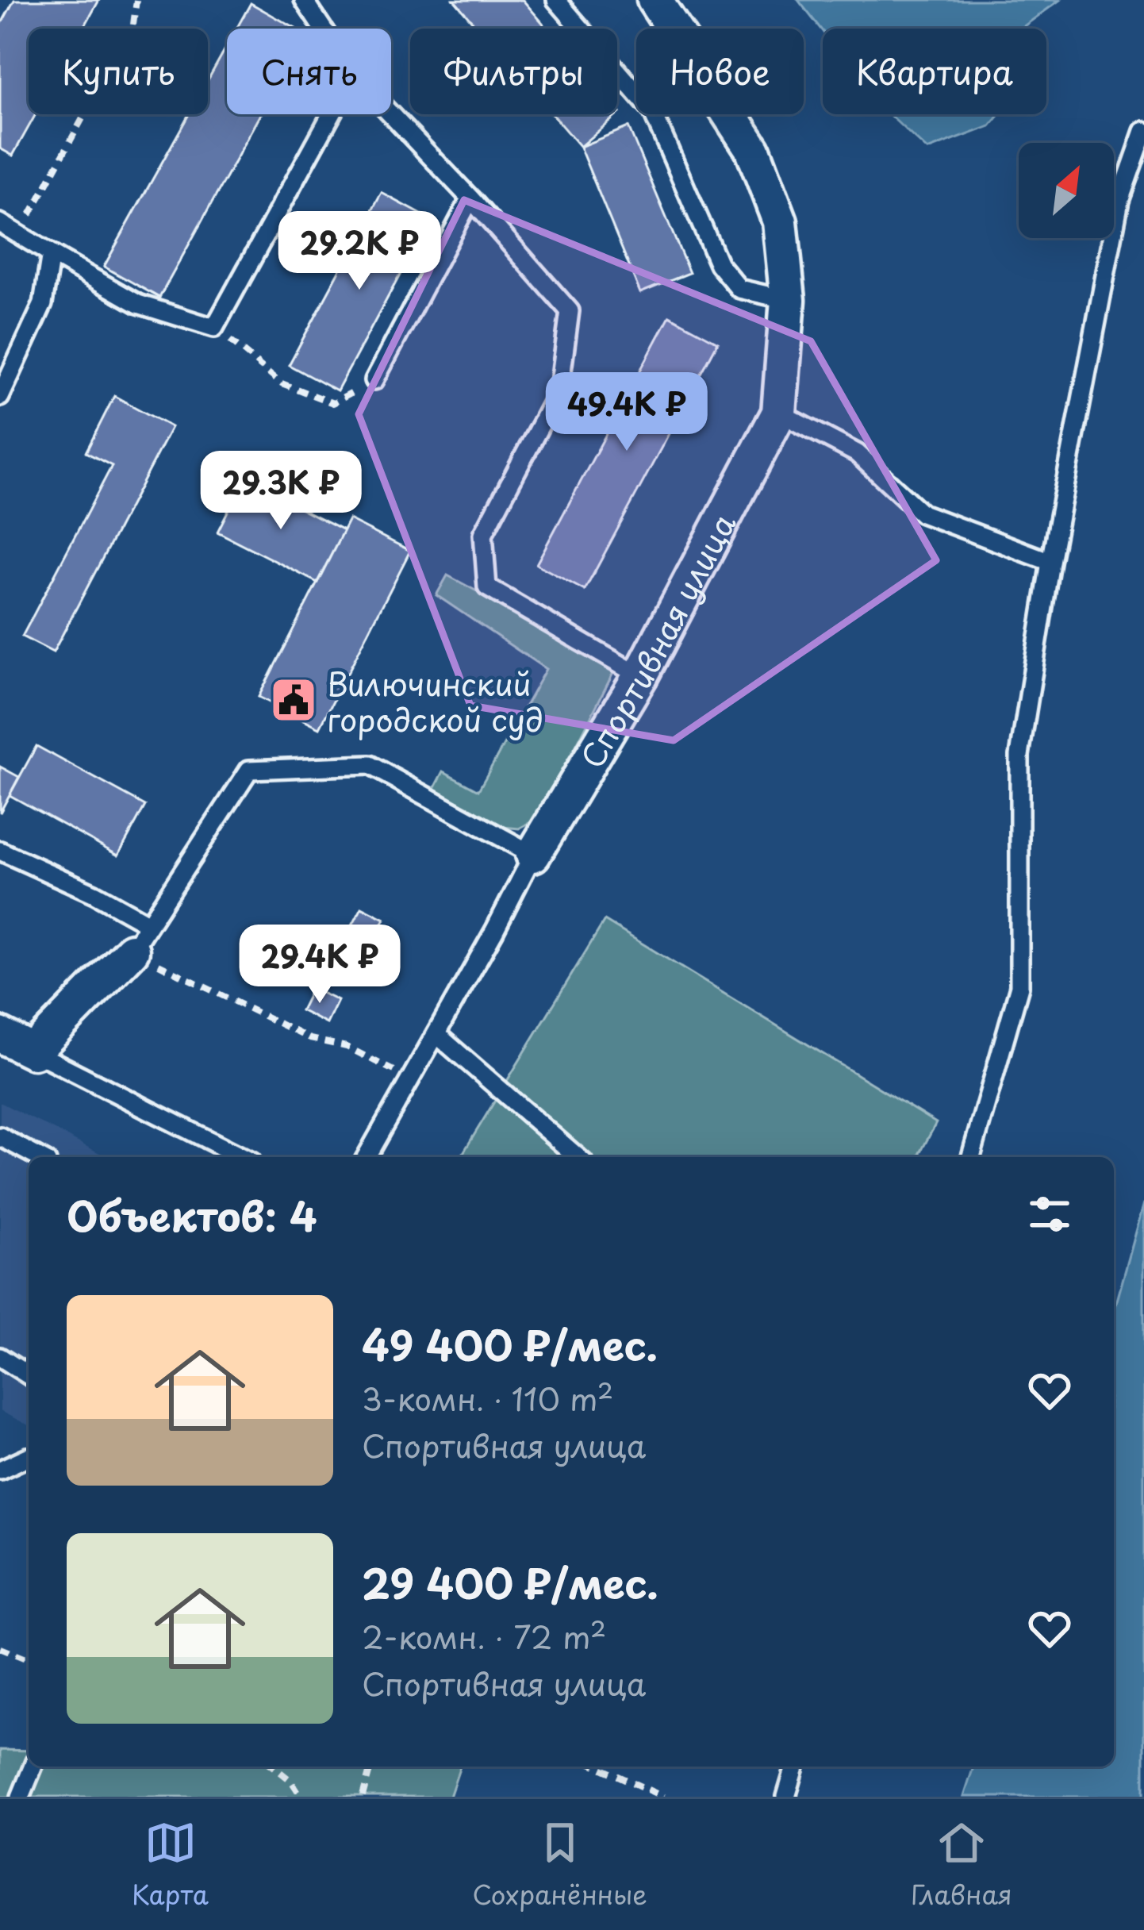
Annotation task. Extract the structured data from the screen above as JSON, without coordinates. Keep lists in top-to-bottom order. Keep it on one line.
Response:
{"streets":{"street":["Спортивная улица"]},"places":{"public building":["Вилючинский городской суд"]},"north":"top right","page":{"chip":["Купить","Снять","Фильтры","Новое","Квартира"],"price":["29.2K ₽","49.4K ₽","29.3K ₽","29.4K ₽"],"heading":"Объектов: 4","list":[{"name":"49 400 ₽/мес.","note":"3-комн. · 110 m² · Спортивная улица"},{"name":"29 400 ₽/мес.","note":"2-комн. · 72 m² · Спортивная улица"}],"tabs":["Карта","Сохранённые","Главная"]}}
